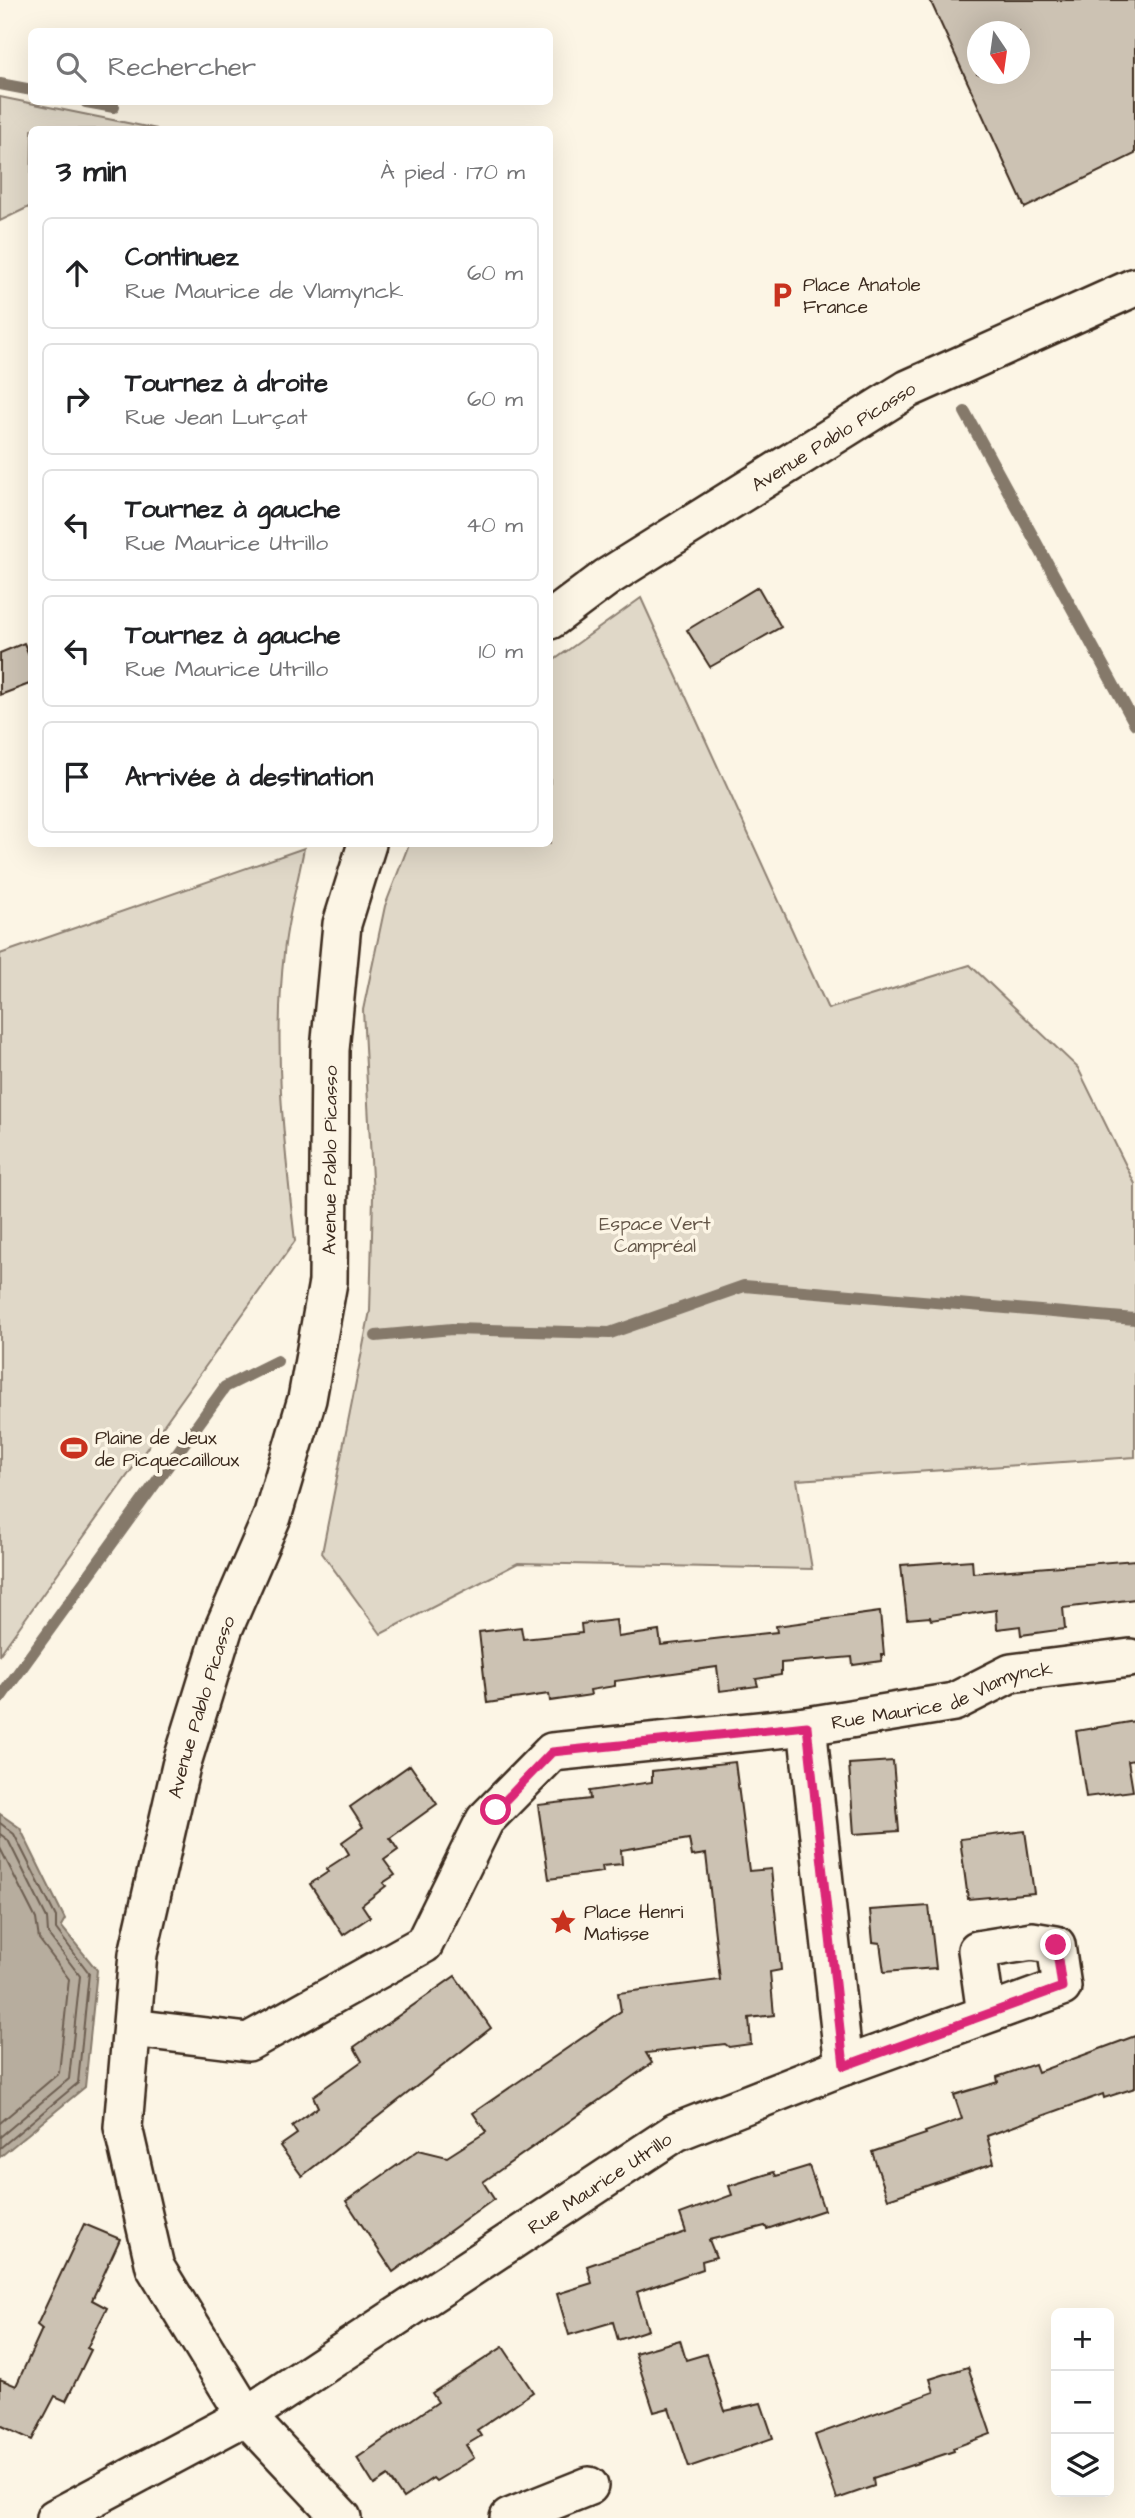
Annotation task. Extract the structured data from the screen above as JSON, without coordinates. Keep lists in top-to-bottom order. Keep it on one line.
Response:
{"streets":{"street":["Avenue Pablo Picasso","Rue Maurice de Vlamynck","Rue Maurice Utrillo"]},"crossings":[["Avenue Pablo Picasso","Rue Maurice de Vlamynck"],["Avenue Pablo Picasso","Rue Maurice Utrillo"]],"parks":["Espace Vert Campréal"],"places":{"parking":["Place Anatole France"],"sports":["Plaine de Jeux de Picquecailloux"],"place":["Place Henri Matisse"]},"north":"bottom","page":{"search":"Rechercher","heading":["3 min","À pied · 170 m"],"list":[["Continuez","Rue Maurice de Vlamynck","60 m"],["Tournez à droite","Rue Jean Lurçat","60 m"],["Tournez à gauche","Rue Maurice Utrillo","40 m"],["Tournez à gauche","Rue Maurice Utrillo","10 m"],"Arrivée à destination"],"map_buttons":["+","−"]}}
